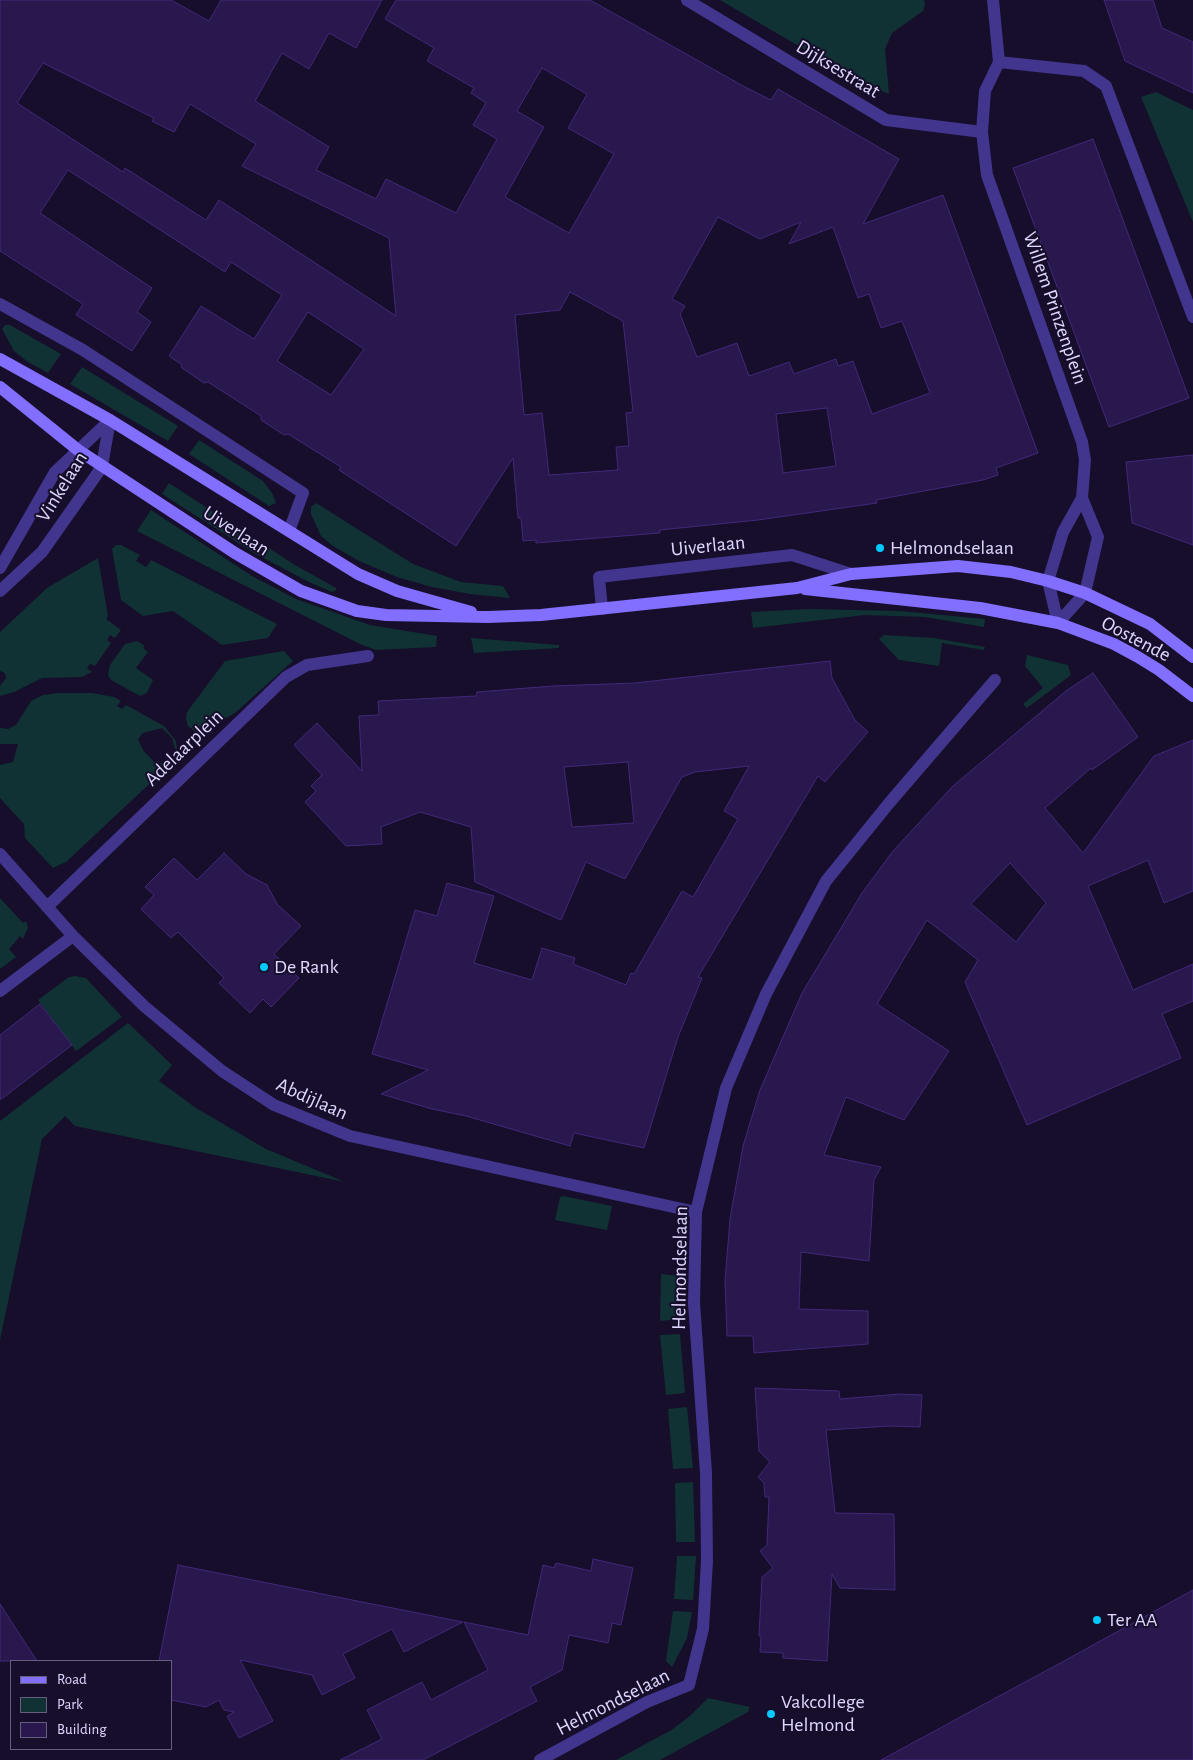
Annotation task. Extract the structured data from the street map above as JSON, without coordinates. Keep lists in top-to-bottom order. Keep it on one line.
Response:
{"streets":{"main road":["Uiverlaan","Oostende"],"street":["Dijksestraat","Willem Prinzenplein","Vinkelaan","Adelaarplein","Abdijlaan","Helmondselaan"]},"crossings":[["Dijksestraat","Willem Prinzenplein"],["Willem Prinzenplein","Uiverlaan"],["Willem Prinzenplein","Oostende"],["Vinkelaan","Uiverlaan"],["Uiverlaan","Oostende"],["Adelaarplein","Abdijlaan"],["Abdijlaan","Helmondselaan"]],"places":["Helmondselaan","De Rank","Ter AA","Vakcollege Helmond"],"legend":["Road","Park","Building"]}
